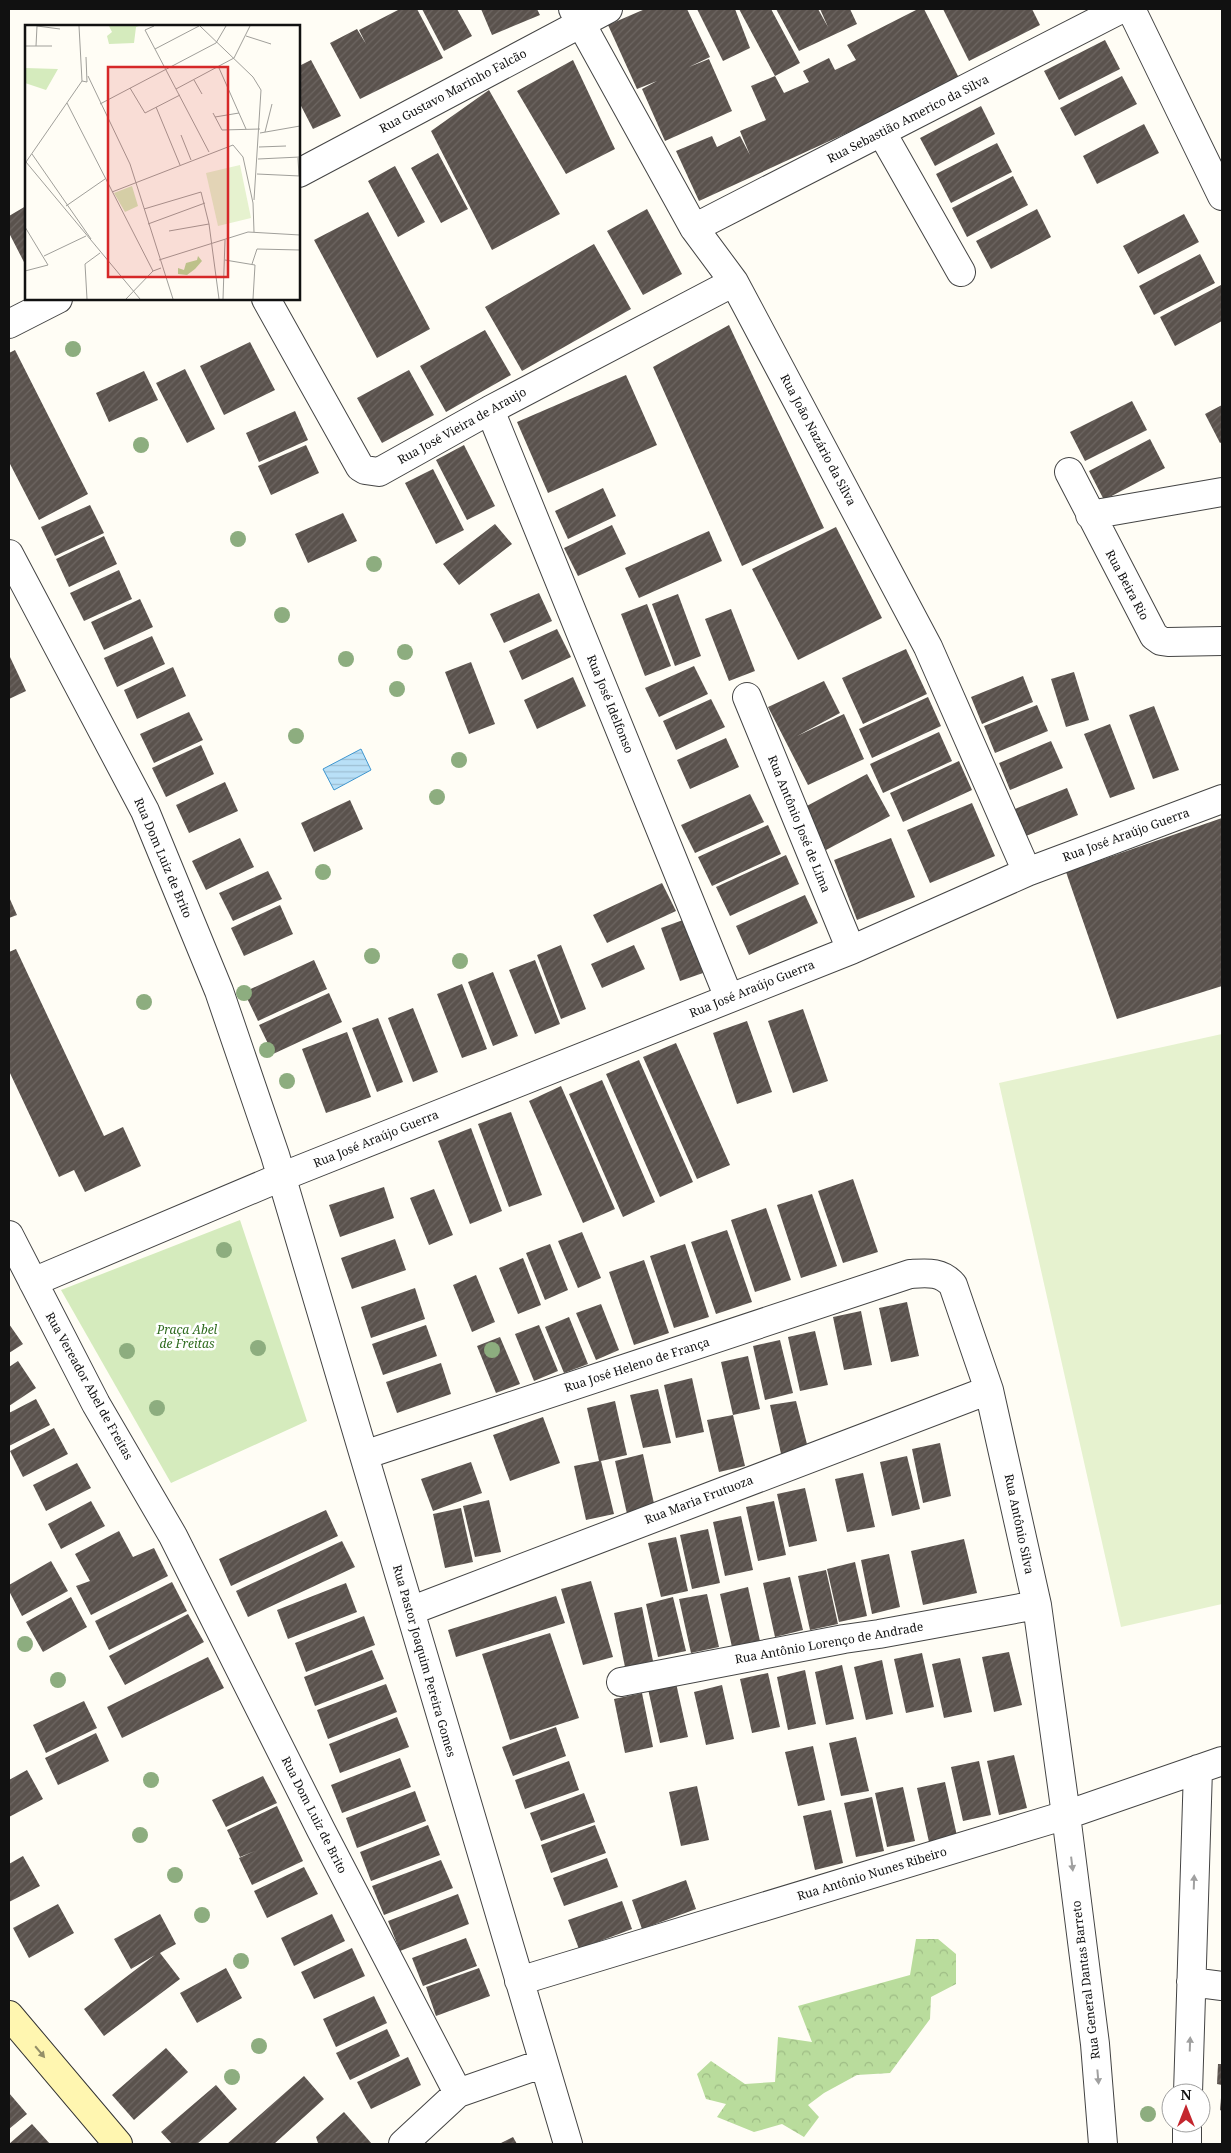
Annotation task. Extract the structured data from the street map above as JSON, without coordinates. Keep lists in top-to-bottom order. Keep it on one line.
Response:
{"streets":{"street":["Rua Gustavo Marinho Falcão","Rua Sebastião Americo da Silva","Rua José Vieira de Araujo","Rua João Nazário da Silva","Rua Beira Rio","Rua José Idelfonso","Rua Antônio José de Lima","Rua José Araújo Guerra","Rua Dom Luiz de Brito","Rua José Heleno de França","Rua Vereador Abel de Freitas","Rua Maria Frutuoza","Rua Antônio Silva","Rua Antônio Lorenço de Andrade","Rua Pastor Joaquim Pereira Gomes","Rua Antônio Nunes Ribeiro","Rua General Dantas Barreto"]},"crossings":[["Rua Gustavo Marinho Falcão","Rua João Nazário da Silva"],["Rua Sebastião Americo da Silva","Rua João Nazário da Silva"],["Rua José Vieira de Araujo","Rua João Nazário da Silva"],["Rua José Vieira de Araujo","Rua José Idelfonso"],["Rua João Nazário da Silva","Rua José Araújo Guerra"],["Rua José Idelfonso","Rua José Araújo Guerra"],["Rua Antônio José de Lima","Rua José Araújo Guerra"],["Rua José Araújo Guerra","Rua Dom Luiz de Brito"],["Rua José Araújo Guerra","Rua Pastor Joaquim Pereira Gomes"],["Rua Dom Luiz de Brito","Rua Vereador Abel de Freitas"],["Rua Dom Luiz de Brito","Rua Pastor Joaquim Pereira Gomes"],["Rua José Heleno de França","Rua Antônio Silva"],["Rua José Heleno de França","Rua Pastor Joaquim Pereira Gomes"],["Rua Maria Frutuoza","Rua Antônio Silva"],["Rua Maria Frutuoza","Rua Pastor Joaquim Pereira Gomes"],["Rua Antônio Silva","Rua Antônio Lorenço de Andrade"],["Rua Antônio Silva","Rua Antônio Nunes Ribeiro"],["Rua Antônio Silva","Rua General Dantas Barreto"],["Rua Pastor Joaquim Pereira Gomes","Rua Antônio Nunes Ribeiro"],["Rua Antônio Nunes Ribeiro","Rua General Dantas Barreto"]],"parks":["Praça Abel de Freitas"],"north":"top"}
